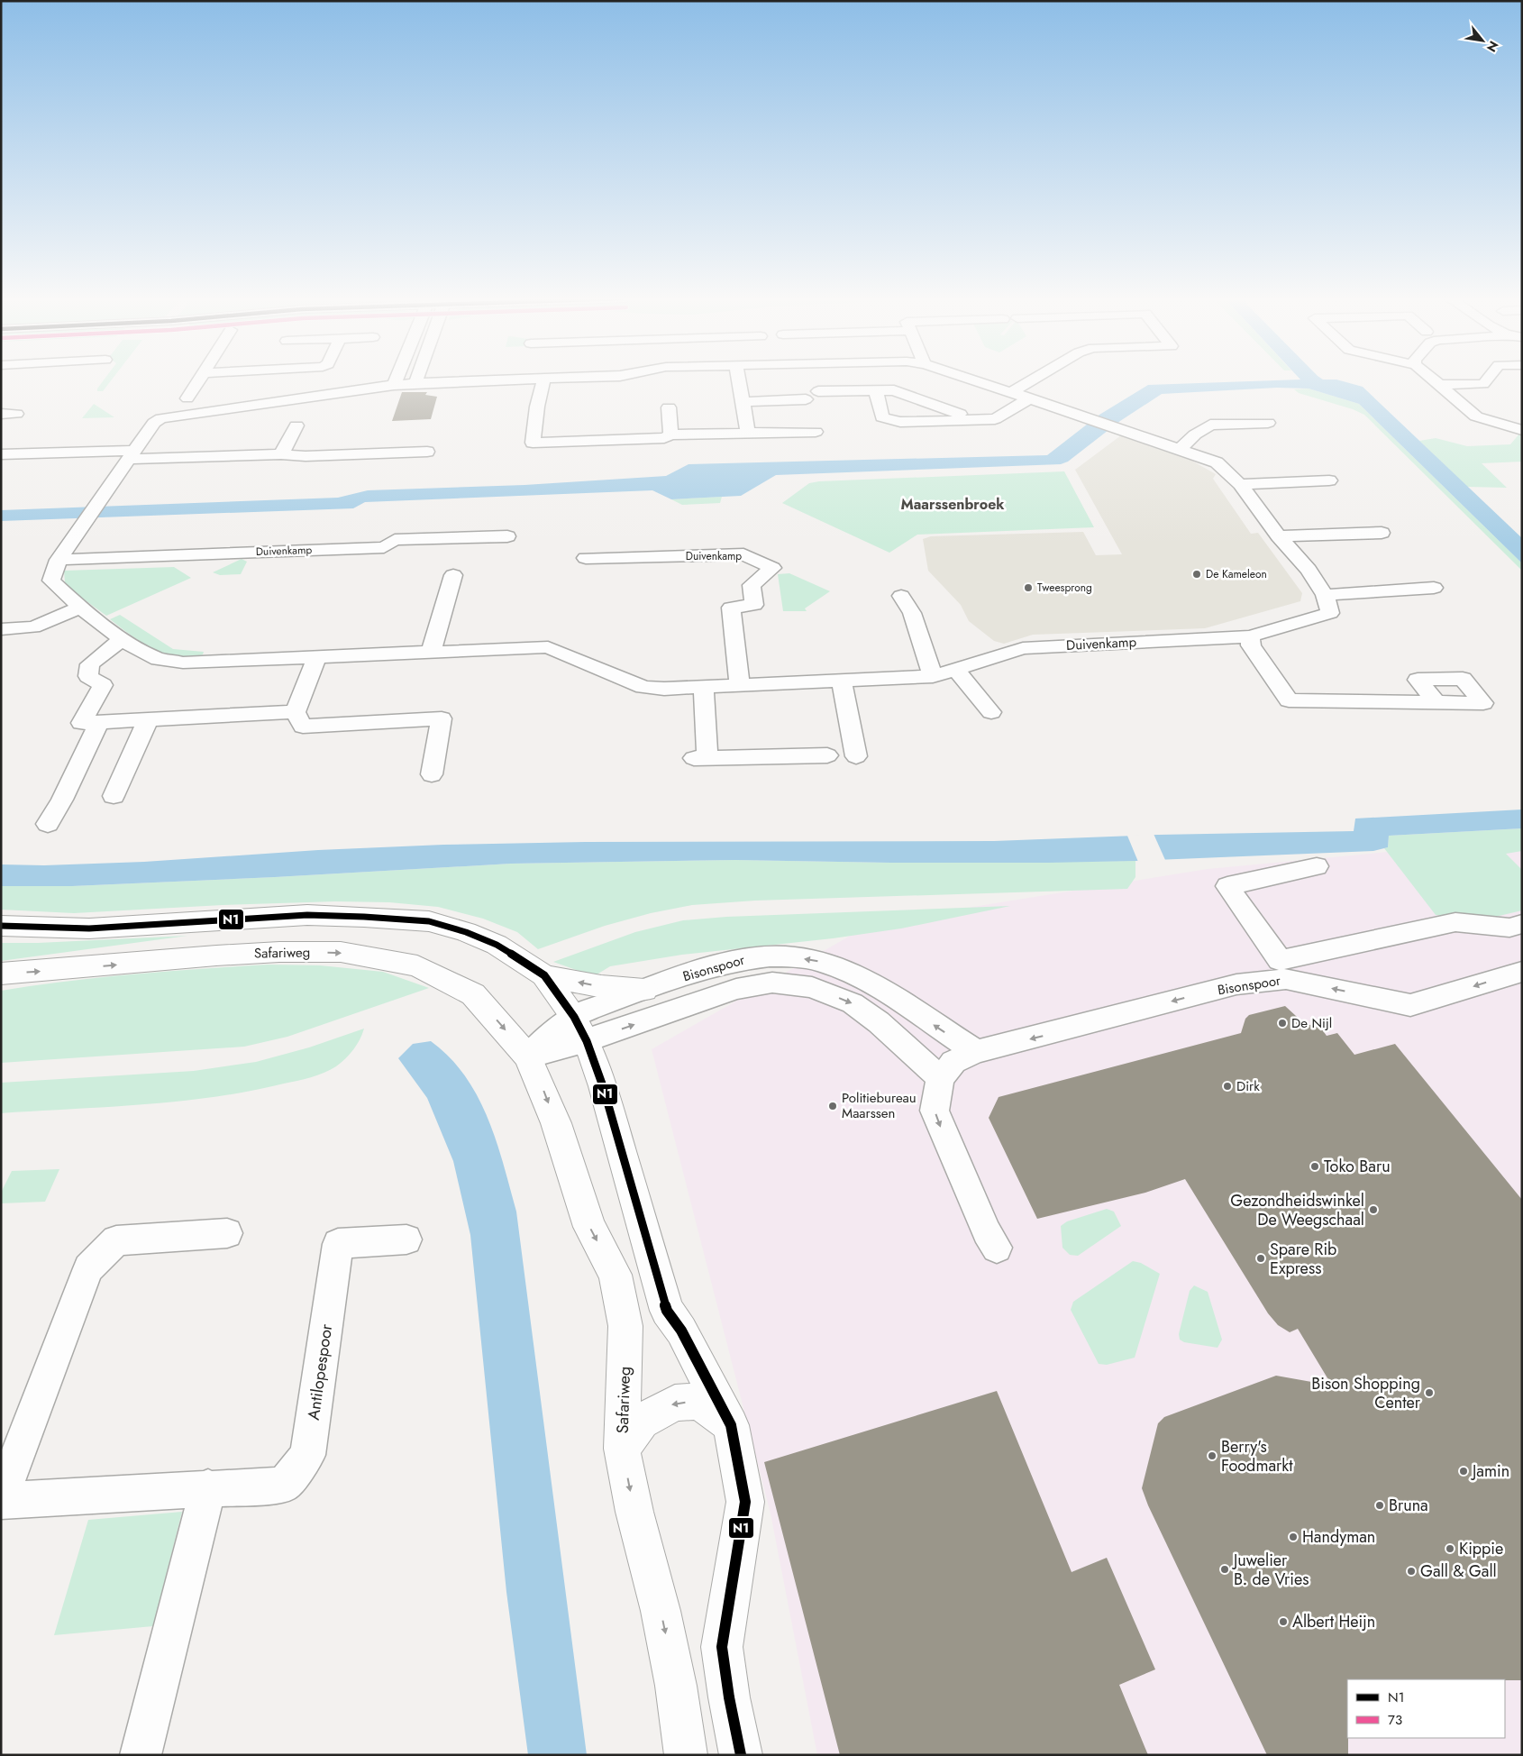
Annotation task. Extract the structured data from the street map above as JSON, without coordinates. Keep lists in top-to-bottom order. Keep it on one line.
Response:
{"streets":{"street":["Duivenkamp","Safariweg","Bisonspoor","Antilopespoor"]},"districts":["Maarssenbroek"],"places":["De Kameleon","Tweesprong","De Nijl","Dirk","Politiebureau Maarssen","Toko Baru","Gezondheidswinkel De Weegschaal","Spare Rib Express","Bison Shopping Center","Berry's Foodmarkt","Jamin","Bruna","Handyman","Kippie","Juwelier B. de Vries","Gall & Gall","Albert Heijn"],"lines":["transit line N1"],"legend":["N1","73"],"north":"bottom right"}
